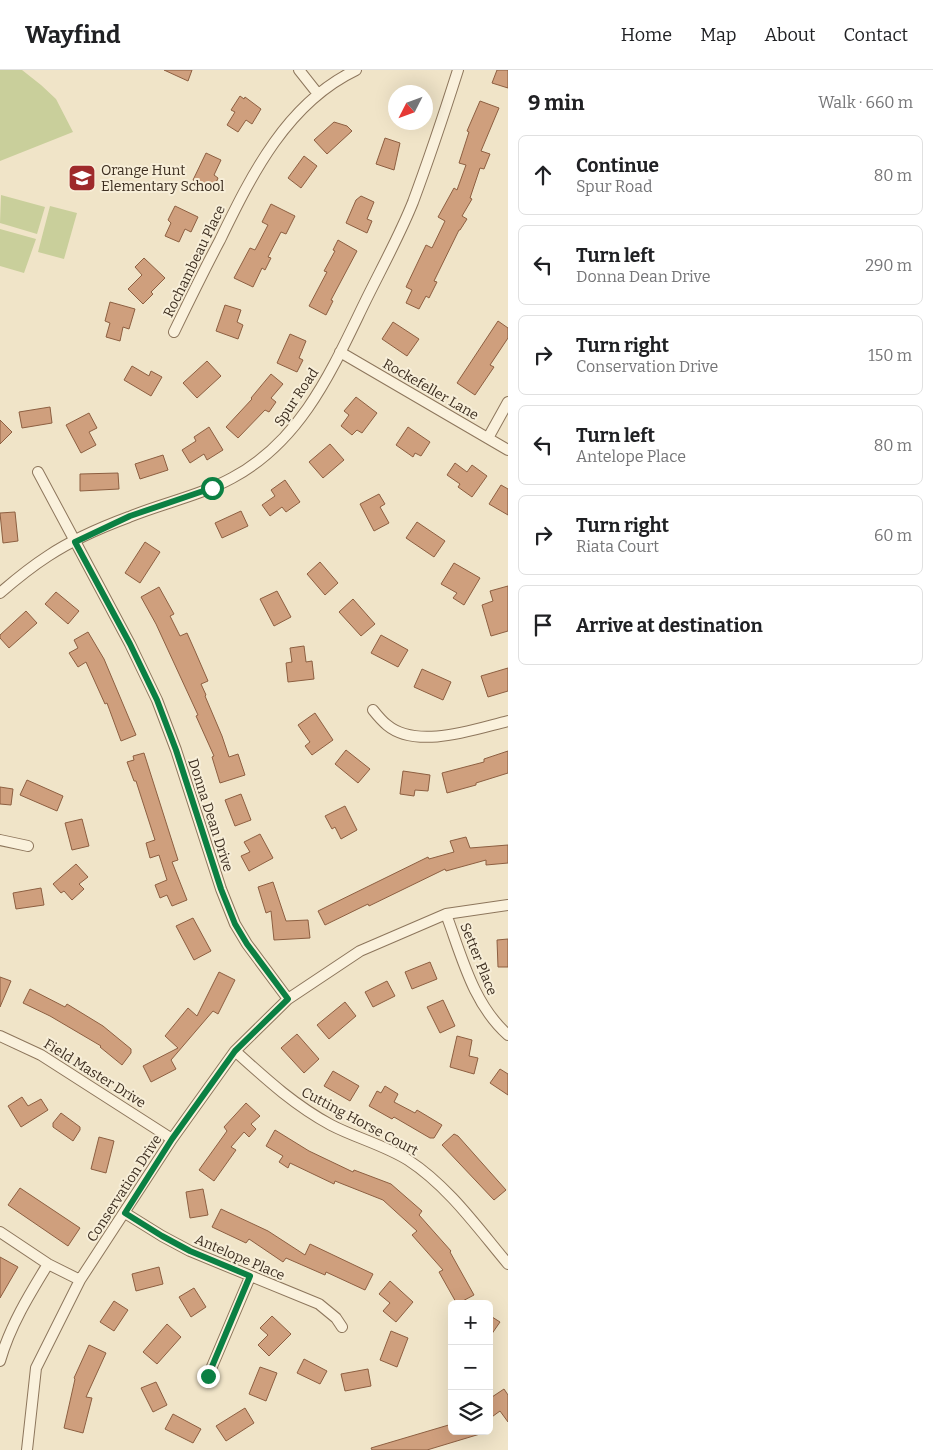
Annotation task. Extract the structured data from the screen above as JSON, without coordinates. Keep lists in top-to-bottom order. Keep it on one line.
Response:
{"streets":{"street":["Rochambeau Place","Rockefeller Lane","Spur Road","Donna Dean Drive","Setter Place","Field Master Drive","Cutting Horse Court","Conservation Drive","Antelope Place"]},"crossings":[["Rockefeller Lane","Spur Road"],["Spur Road","Donna Dean Drive"],["Donna Dean Drive","Conservation Drive"],["Setter Place","Conservation Drive"],["Field Master Drive","Conservation Drive"],["Cutting Horse Court","Conservation Drive"],["Conservation Drive","Antelope Place"]],"places":{"school or university":["Orange Hunt Elementary School"]},"north":"bottom left","page":{"header":"Wayfind","nav":["Home","Map","About","Contact"],"heading":["9 min","Walk · 660 m"],"list":[["Continue","Spur Road","80 m"],["Turn left","Donna Dean Drive","290 m"],["Turn right","Conservation Drive","150 m"],["Turn left","Antelope Place","80 m"],["Turn right","Riata Court","60 m"],"Arrive at destination"],"map_buttons":["+","−"]}}
